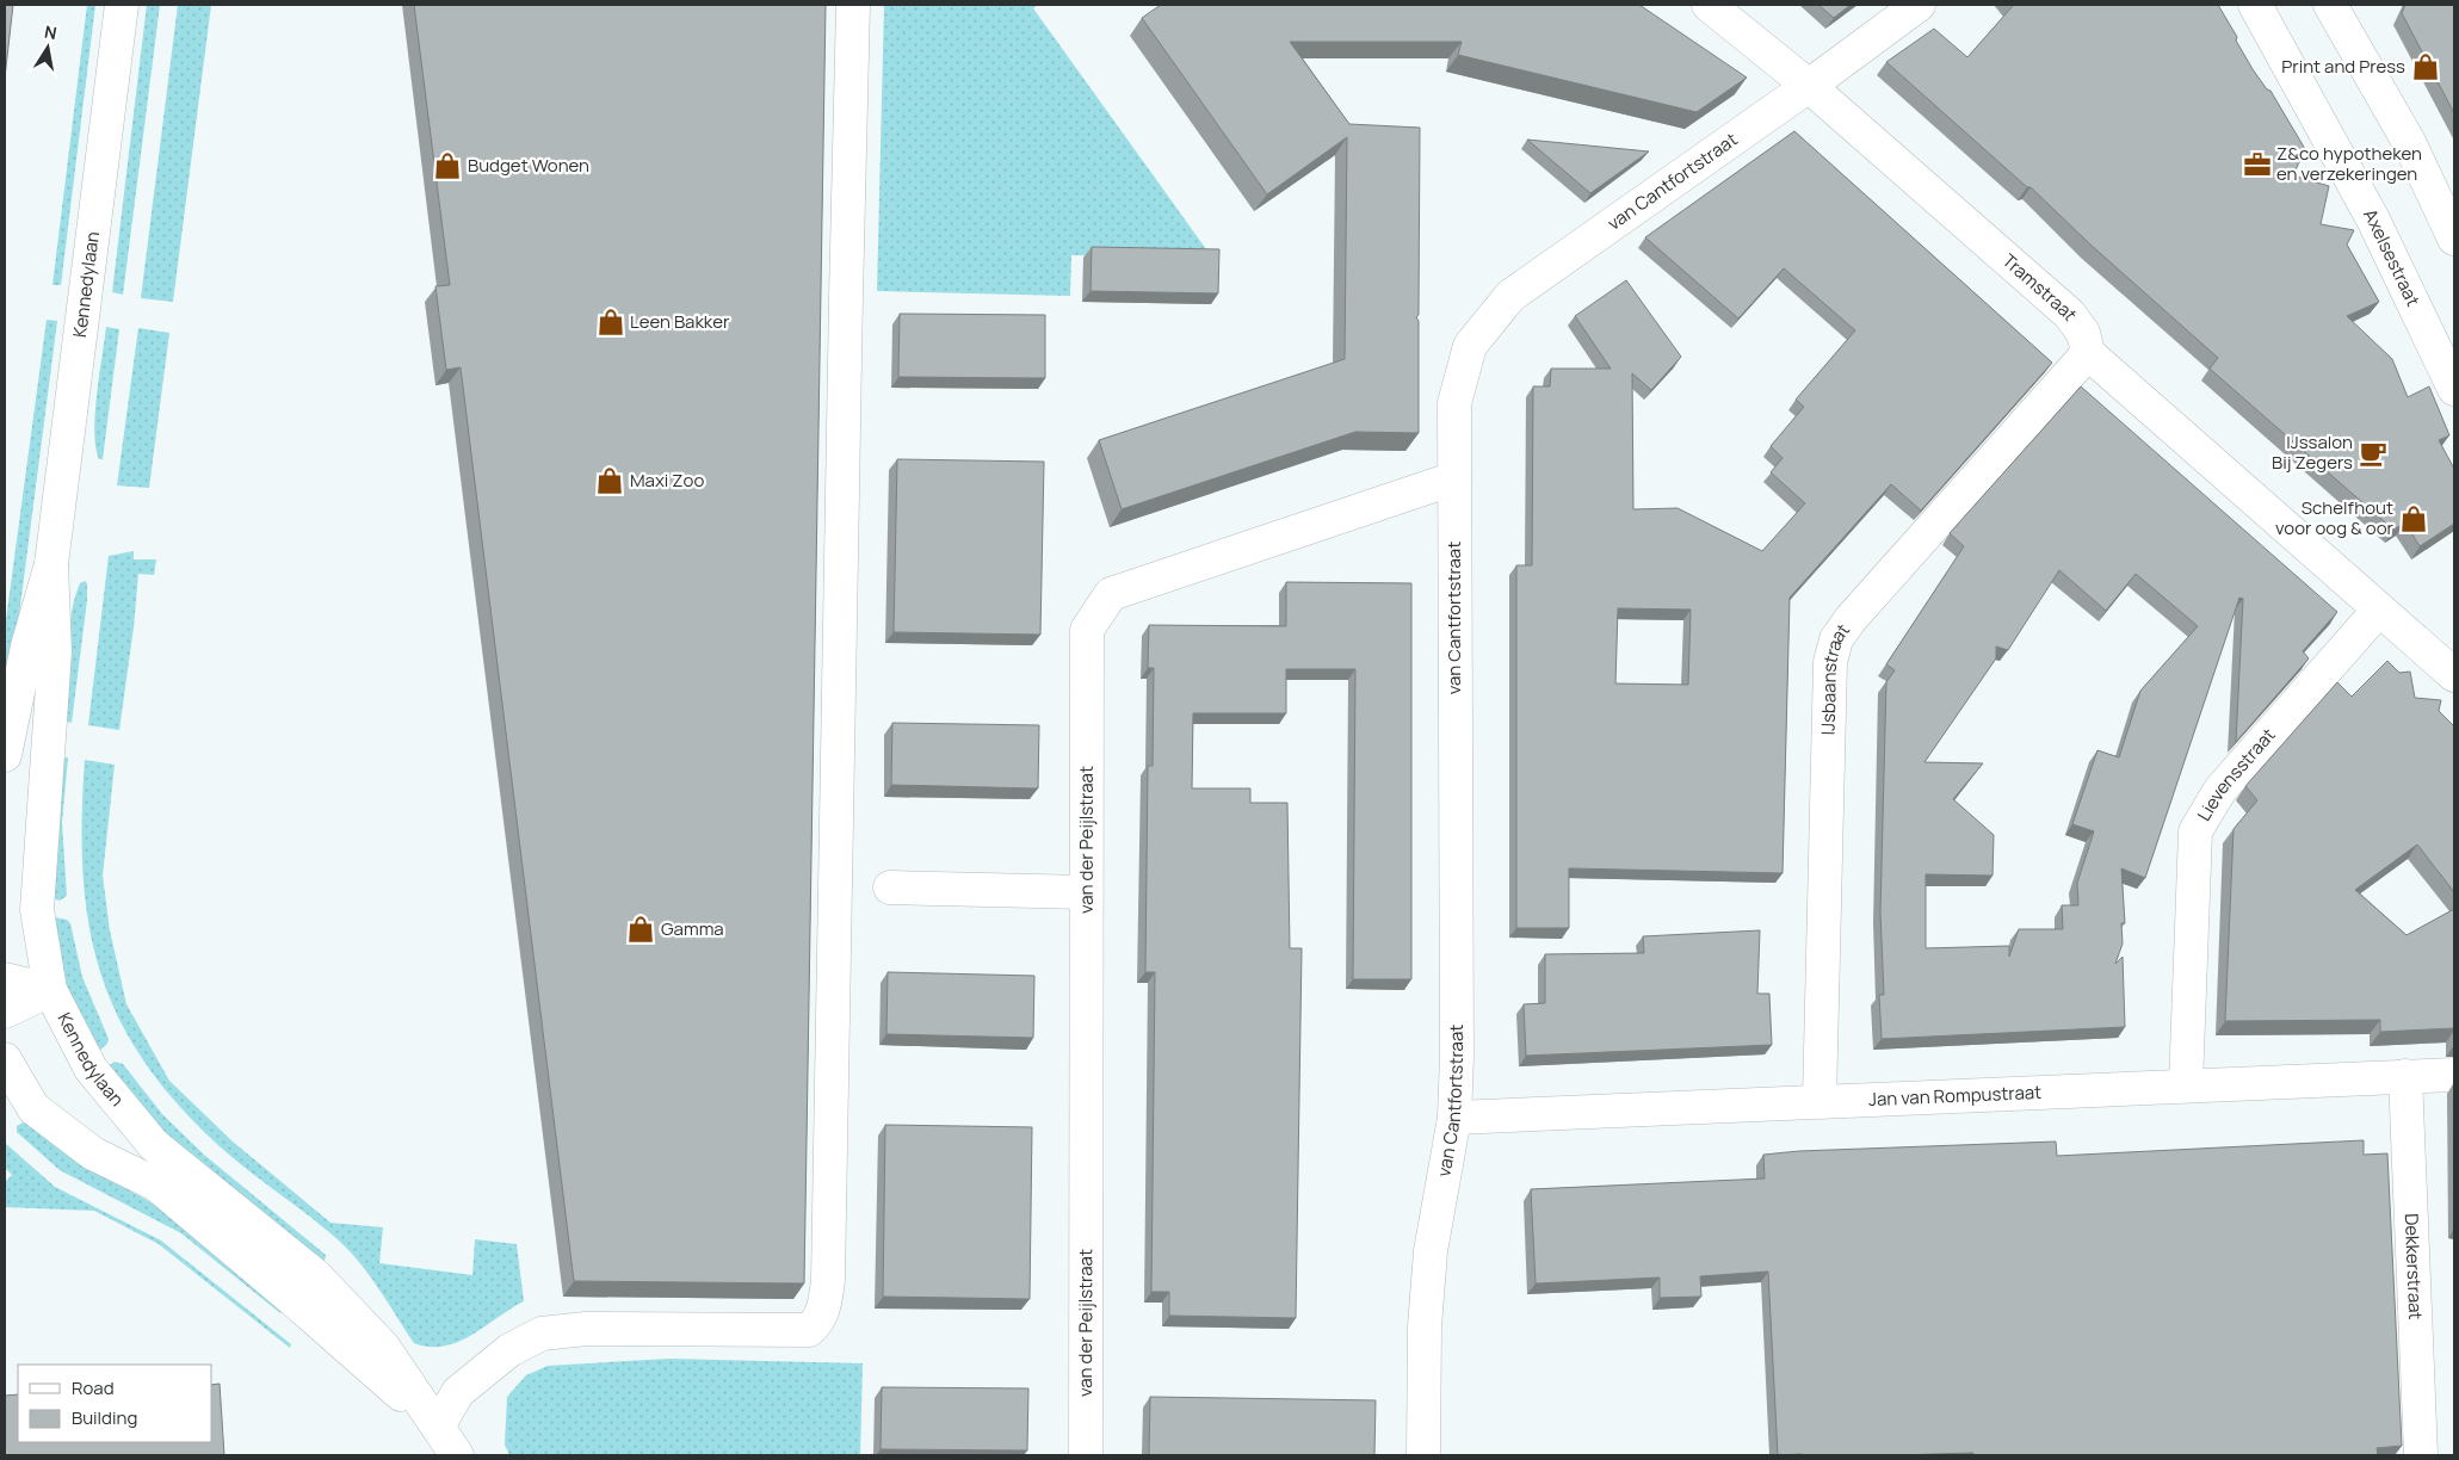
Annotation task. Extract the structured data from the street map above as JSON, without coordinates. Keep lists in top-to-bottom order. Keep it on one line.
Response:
{"streets":{"street":["van Cantfortstraat","Axelsestraat","Kennedylaan","Tramstraat","IJsbaanstraat","Lievensstraat","van der Peijlstraat","Jan van Rompustraat","Dekkerstraat"]},"crossings":[["van Cantfortstraat","Tramstraat"],["van Cantfortstraat","van der Peijlstraat"],["van Cantfortstraat","Jan van Rompustraat"],["Tramstraat","IJsbaanstraat"],["Tramstraat","Lievensstraat"],["IJsbaanstraat","Jan van Rompustraat"],["Lievensstraat","Jan van Rompustraat"],["Jan van Rompustraat","Dekkerstraat"]],"places":{"shop":["Print and Press","Budget Wonen","Leen Bakker","Maxi Zoo","Schelfhout voor oog & oor","Gamma"],"office":["Z&co hypotheken en verzekeringen"],"cafe":["IJssalon Bij Zegers"]},"legend":["Road","Building"],"north":"top"}
